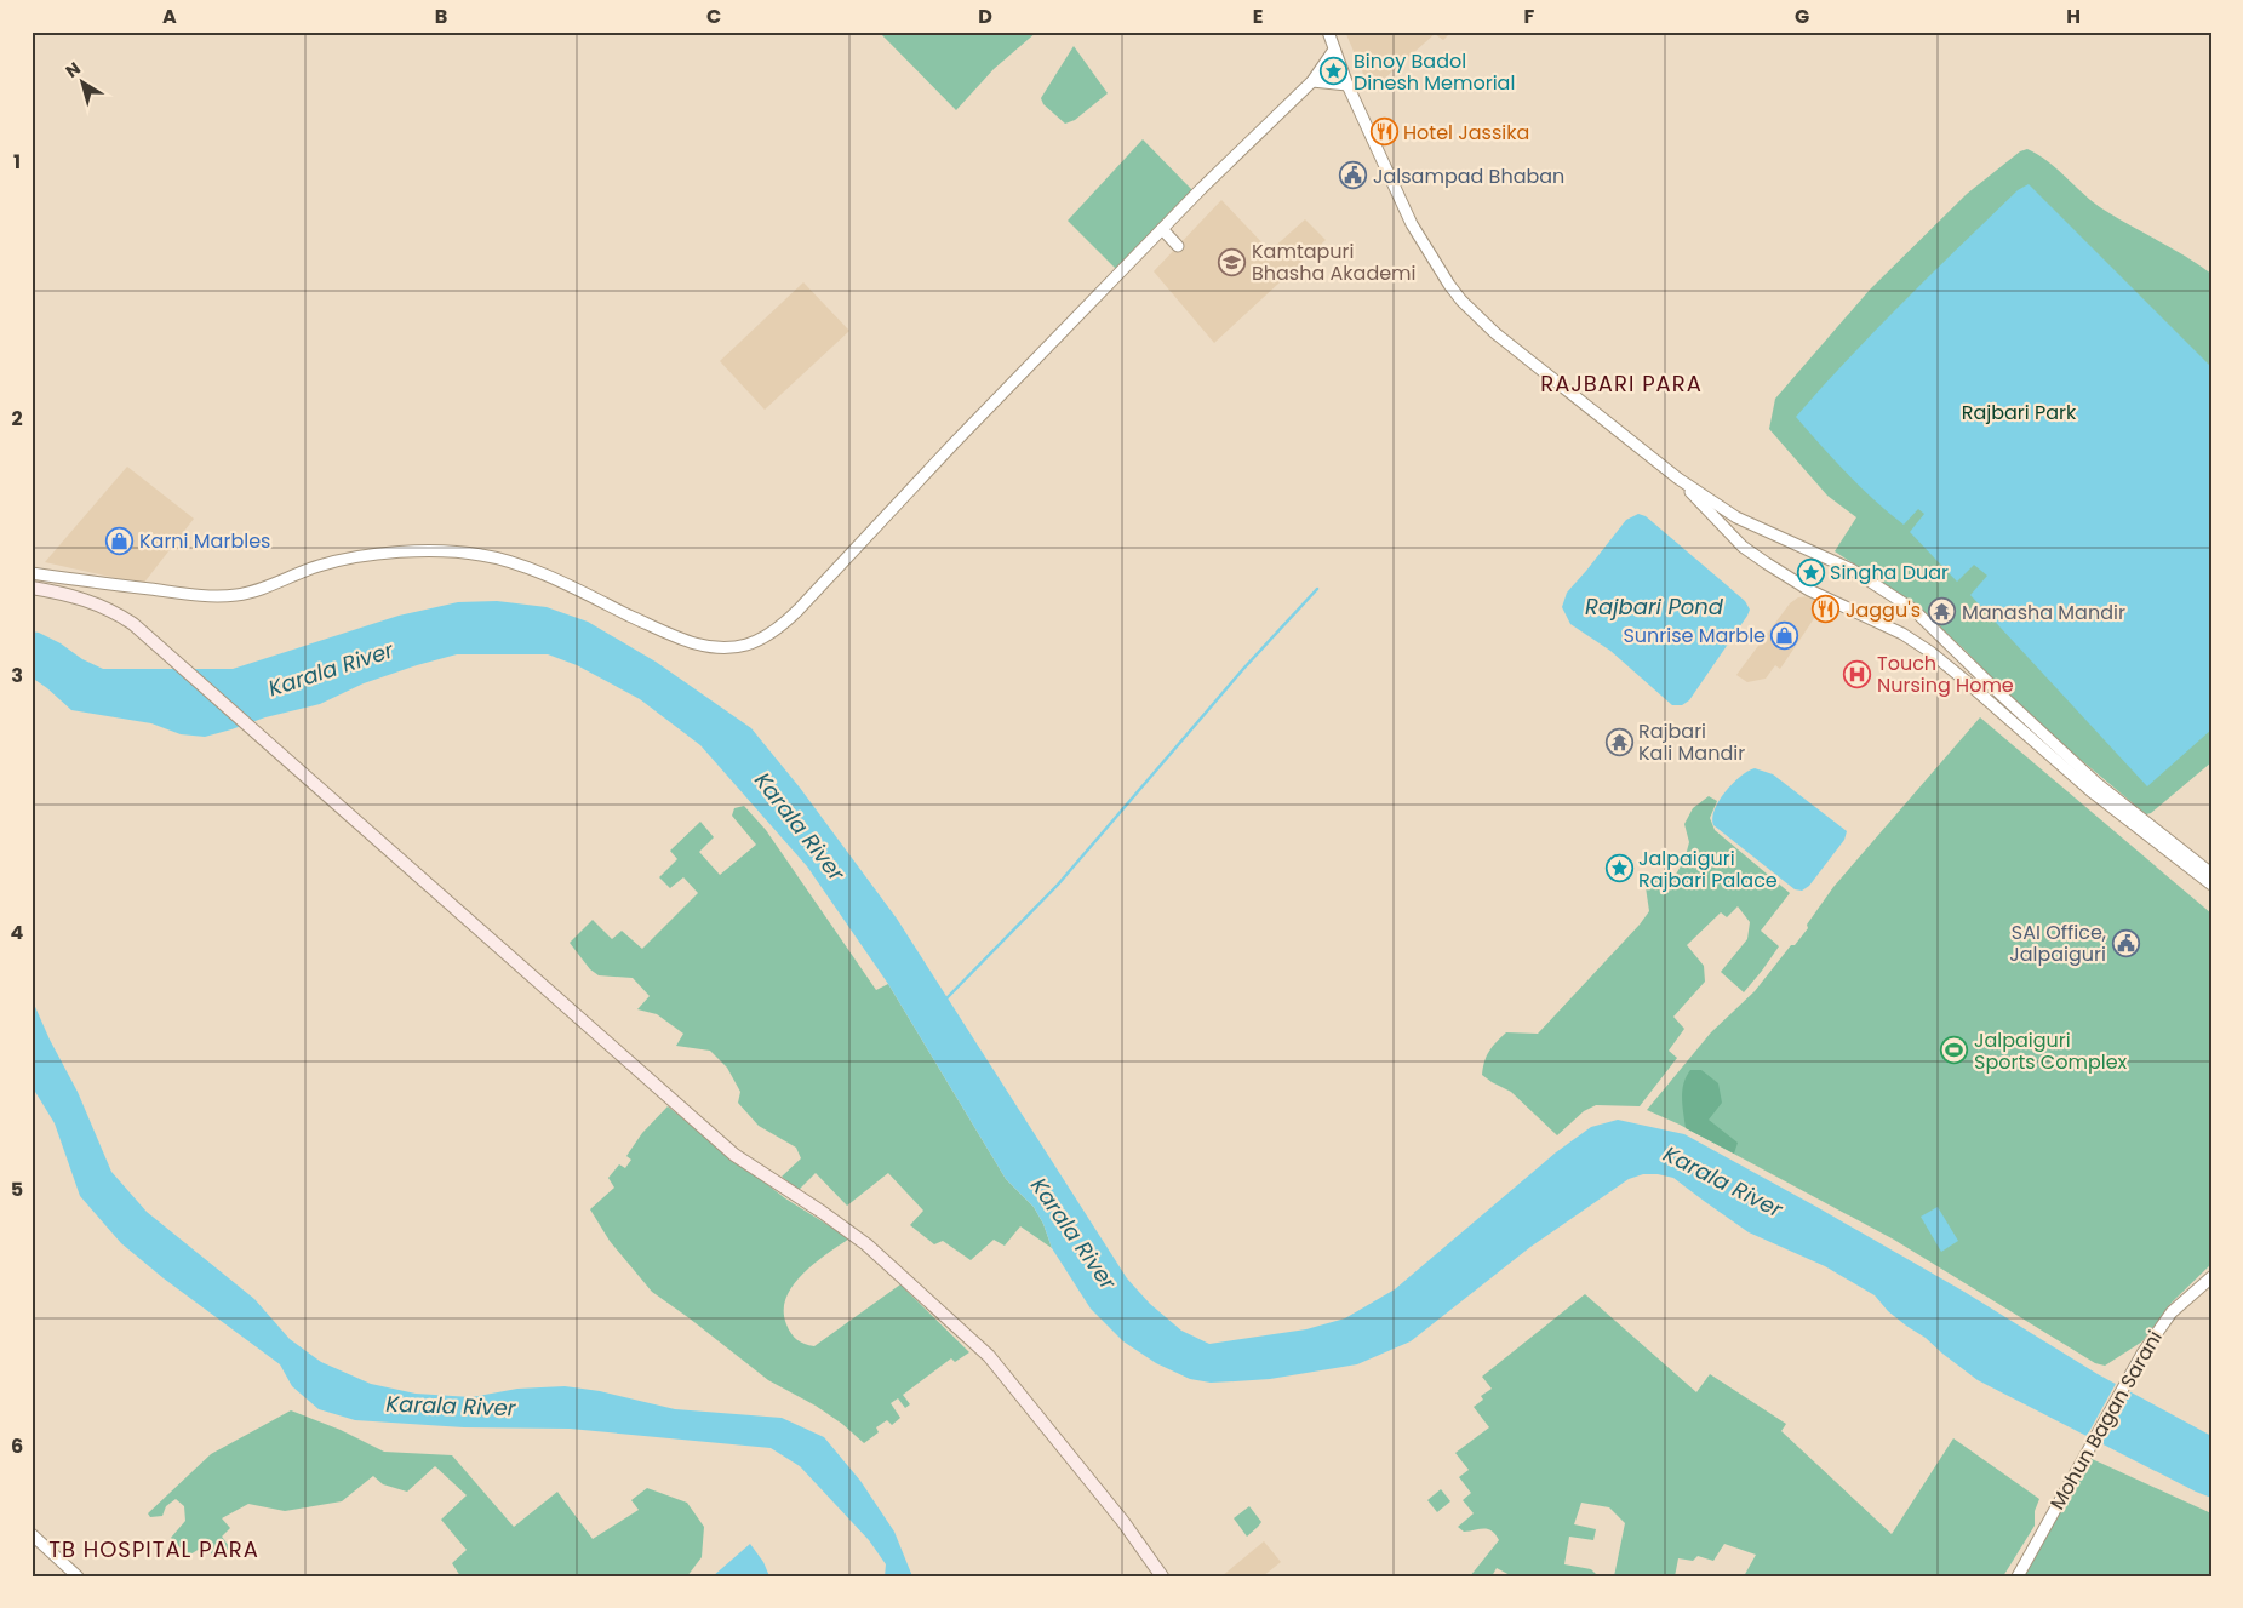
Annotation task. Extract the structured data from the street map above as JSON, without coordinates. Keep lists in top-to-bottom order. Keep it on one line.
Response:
{"streets":{"street":["Mohun Bagan Sarani"]},"districts":["RAJBARI PARA","TB HOSPITAL PARA"],"water":["Rajbari Pond","Karala River"],"parks":["Rajbari Park"],"places":{"place":["Binoy Badol Dinesh Memorial","Singha Duar","Jalpaiguri Rajbari Palace"],"restaurant":["Hotel Jassika","Jaggu's"],"public building":["Jalsampad Bhaban","SAI Office, Jalpaiguri"],"school or university":["Kamtapuri Bhasha Akademi"],"shop":["Karni Marbles","Sunrise Marble"],"temple":["Manasha Mandir","Rajbari Kali Mandir"],"hospital":["Touch Nursing Home"],"sports":["Jalpaiguri Sports Complex"]},"north":"top left","grid":{"columns":["A","B","C","D","E","F","G","H"],"rows":["1","2","3","4","5","6"]}}
